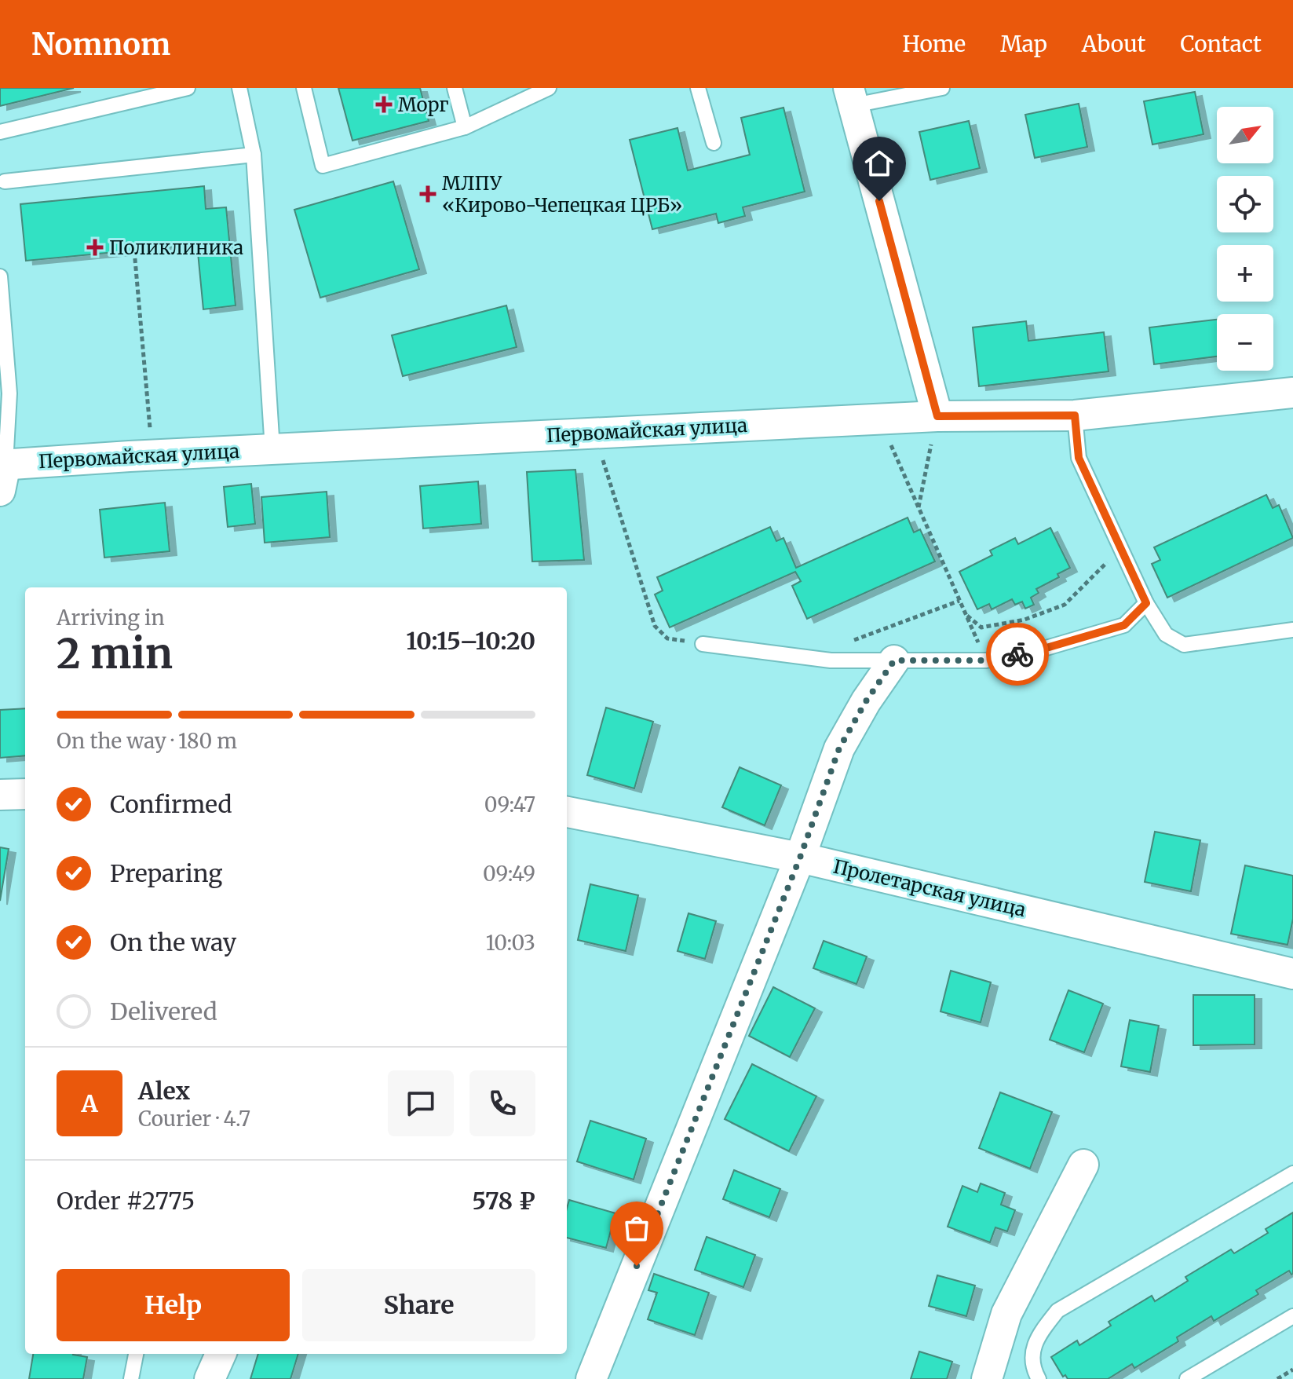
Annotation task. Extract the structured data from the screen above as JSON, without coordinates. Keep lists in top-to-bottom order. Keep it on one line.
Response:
{"streets":{"street":["Первомайская улица","Пролетарская улица"]},"places":{"health":["Морг","МЛПУ «Кирово-Чепецкая ЦРБ»","Поликлиника"]},"north":"top right","page":{"header":"Nomnom","nav":["Home","Map","About","Contact"],"map_buttons":["+","−"],"heading":["2 min","Arriving in","10:15–10:20"],"panel":["Alex","Courier · 4.7","Order #2775","578 ₽"],"bar":"On the way · 180 m","list":[["Confirmed","09:47"],["Preparing","09:49"],["On the way","10:03"],"Delivered"],"round":"A","buttons":["Help","Share"]}}
